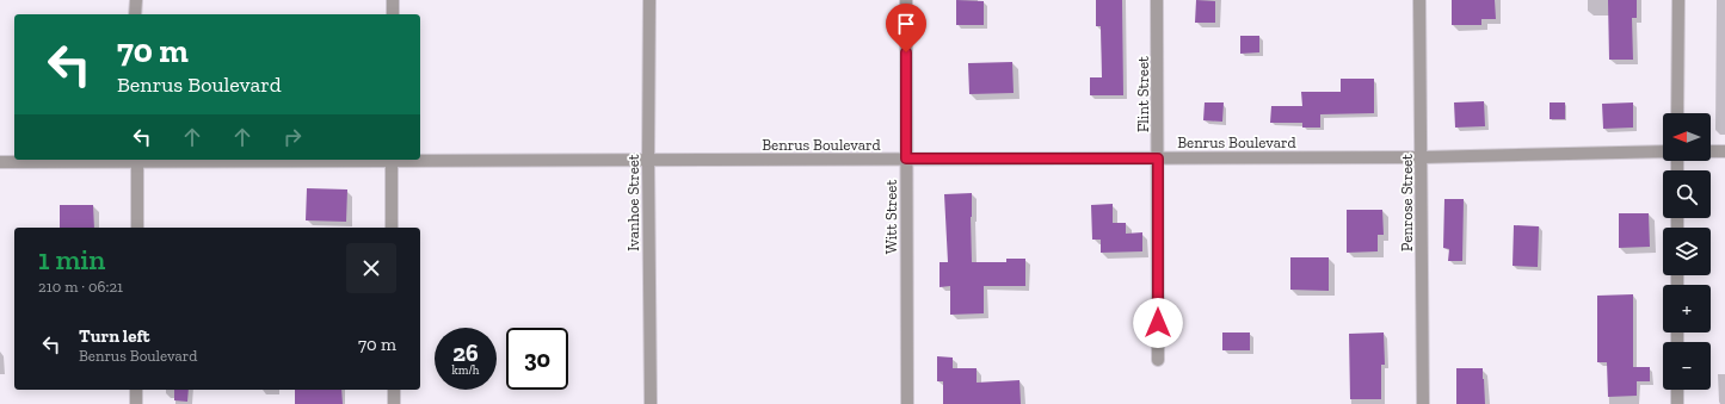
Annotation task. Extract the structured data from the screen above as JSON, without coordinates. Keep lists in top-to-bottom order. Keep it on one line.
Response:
{"streets":{"street":["Flint Street","Benrus Boulevard","Ivanhoe Street","Penrose Street","Witt Street"]},"crossings":[["Flint Street","Benrus Boulevard"],["Benrus Boulevard","Ivanhoe Street"],["Benrus Boulevard","Penrose Street"],["Benrus Boulevard","Witt Street"]],"north":"left","page":{"turn":["70 m","Benrus Boulevard"],"map_buttons":["+","−"],"heading":["1 min","210 m · 06:21"],"list":[{"name":"Turn left","note":"Benrus Boulevard","value":"70 m"}],"speed":"26 km/h","limit":"30"}}
